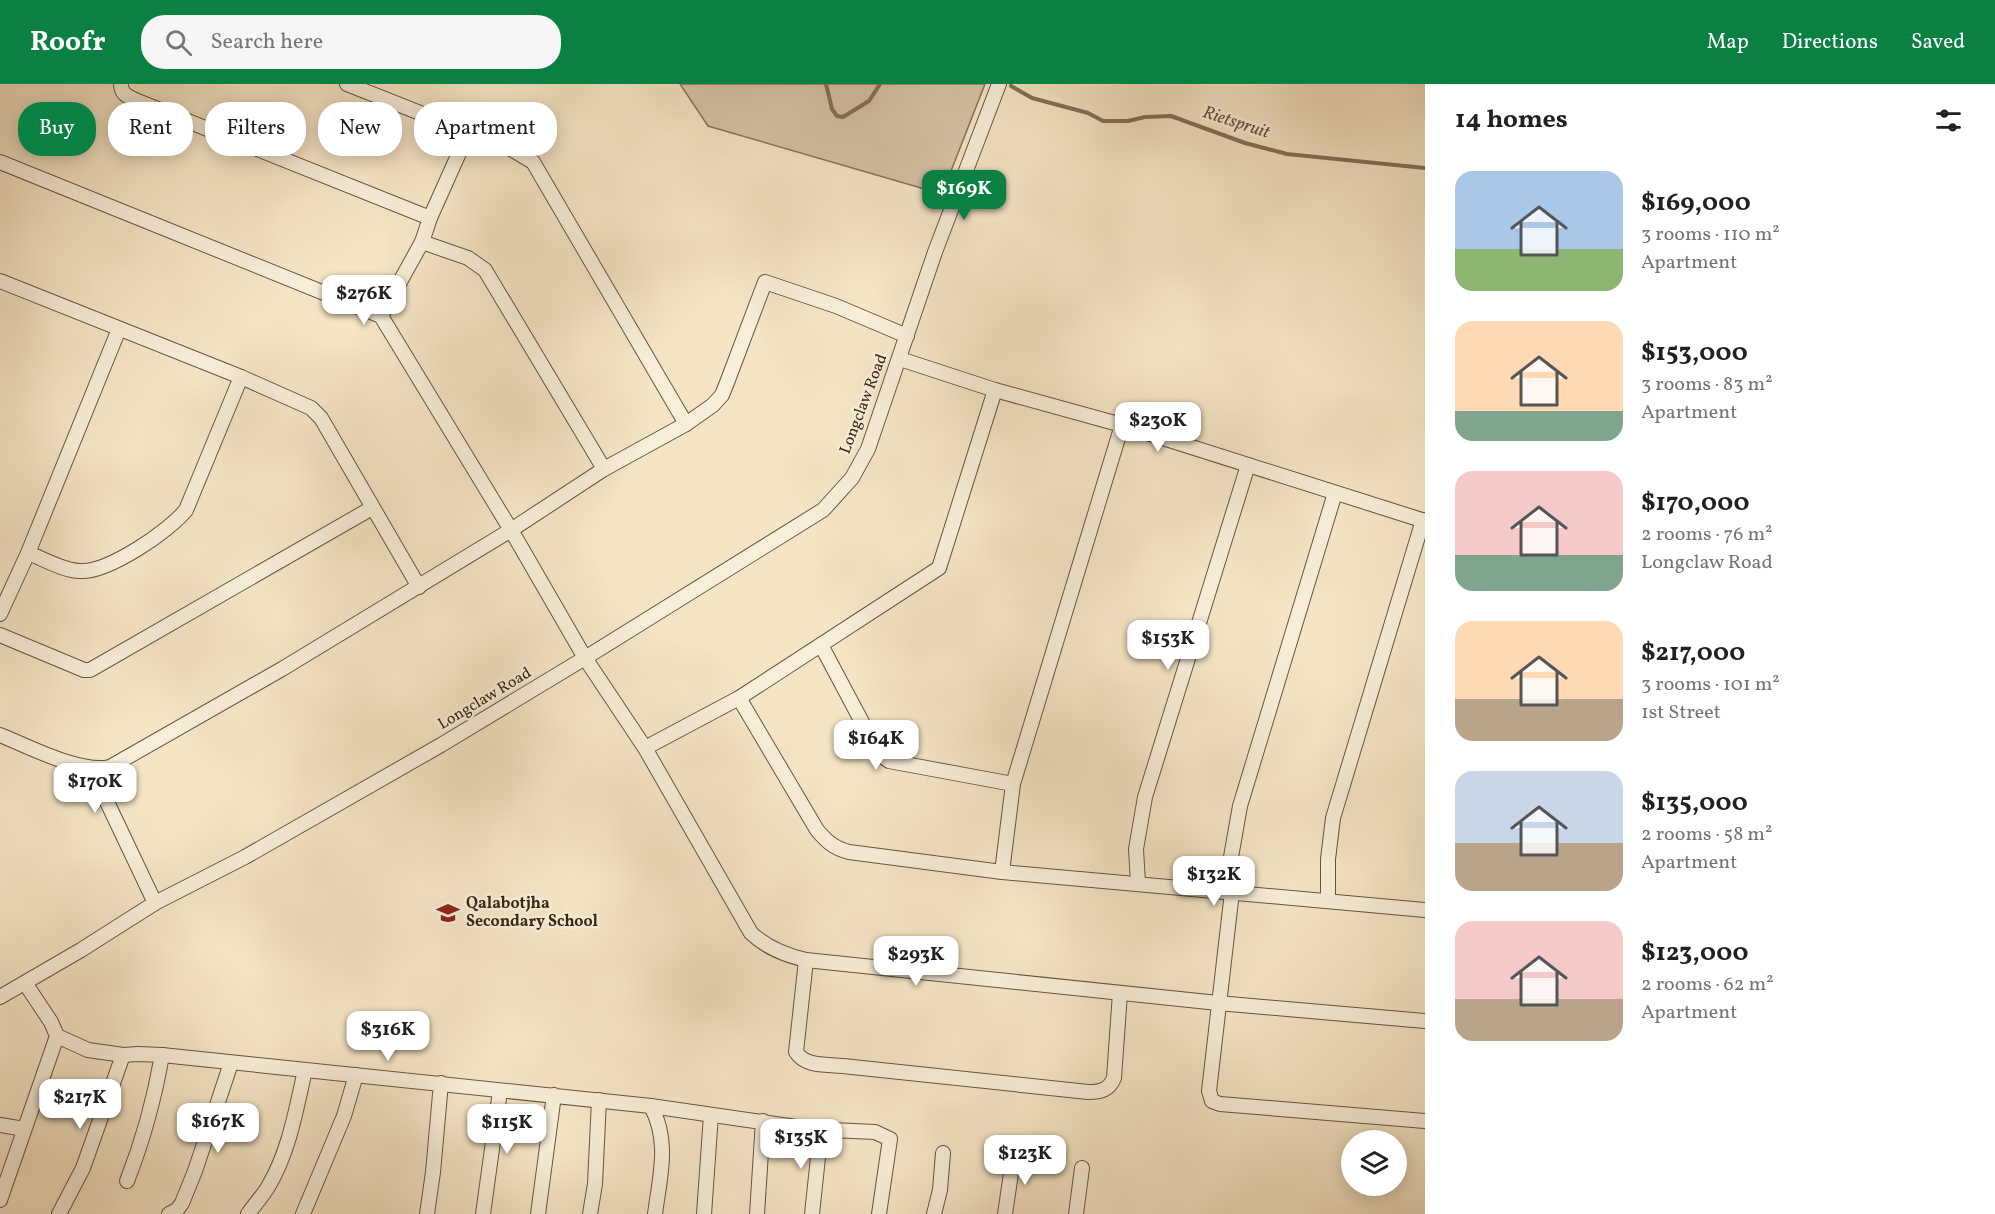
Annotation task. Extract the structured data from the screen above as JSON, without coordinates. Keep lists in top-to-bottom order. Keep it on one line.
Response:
{"streets":{"street":["Longclaw Road"]},"water":["Rietspruit"],"places":{"school or university":["Qalabotjha Secondary School"]},"page":{"header":"Roofr","search":"Search here","nav":["Map","Directions","Saved"],"heading":"14 homes","chip":["Buy","Rent","Filters","New","Apartment"],"list":[{"name":"$169,000","note":"3 rooms · 110 m² · Apartment"},{"name":"$153,000","note":"3 rooms · 83 m² · Apartment"},{"name":"$170,000","note":"2 rooms · 76 m² · Longclaw Road"},{"name":"$217,000","note":"3 rooms · 101 m² · 1st Street"},{"name":"$135,000","note":"2 rooms · 58 m² · Apartment"},{"name":"$123,000","note":"2 rooms · 62 m² · Apartment"}],"price":["$169K","$276K","$230K","$153K","$164K","$170K","$132K","$293K","$316K","$217K","$167K","$115K","$135K","$123K"]}}
